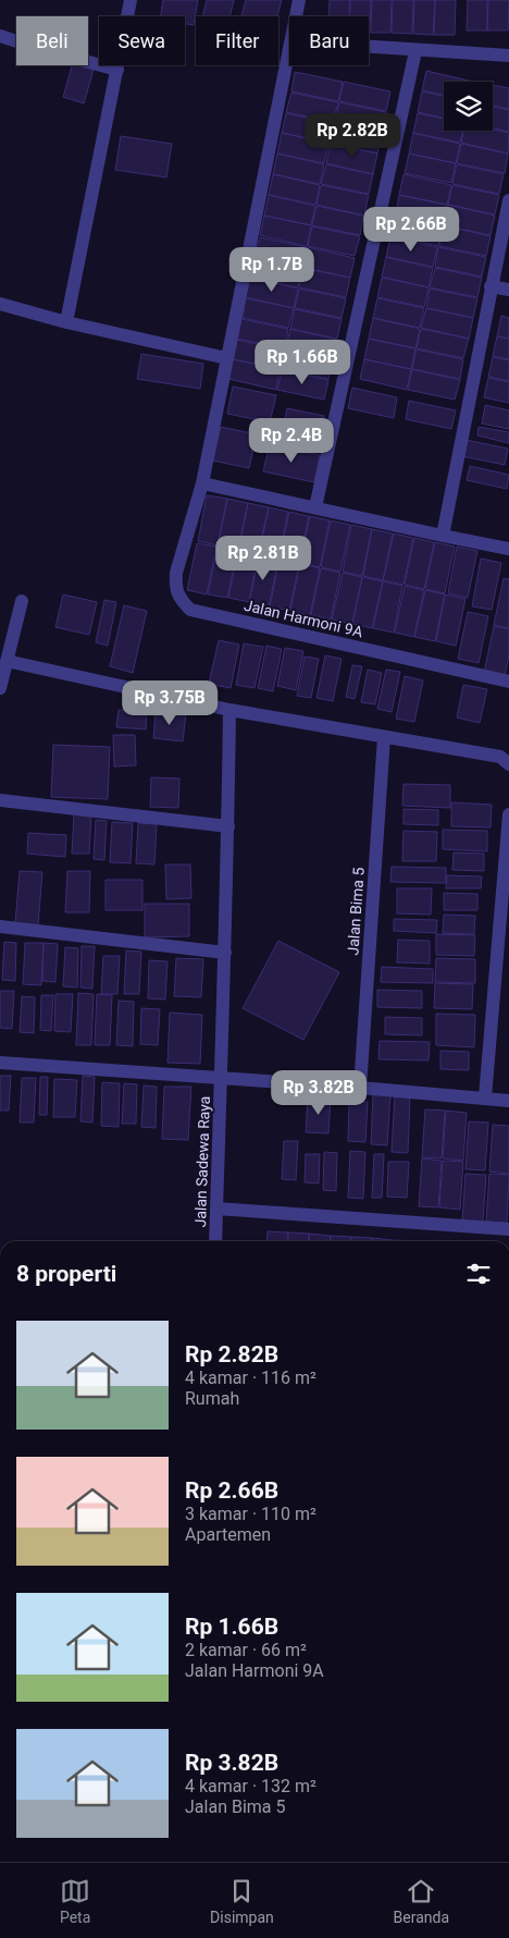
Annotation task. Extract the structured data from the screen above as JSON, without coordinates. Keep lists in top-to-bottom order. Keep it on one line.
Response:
{"streets":{"street":["Jalan Harmoni 9A","Jalan Bima 5","Jalan Sadewa Raya"]},"page":{"chip":["Beli","Sewa","Filter","Baru"],"price":["Rp 2.82B","Rp 2.66B","Rp 1.7B","Rp 1.66B","Rp 2.4B","Rp 2.81B","Rp 3.75B","Rp 3.82B"],"heading":"8 properti","list":[{"name":"Rp 2.82B","note":"4 kamar · 116 m² · Rumah"},{"name":"Rp 2.66B","note":"3 kamar · 110 m² · Apartemen"},{"name":"Rp 1.66B","note":"2 kamar · 66 m² · Jalan Harmoni 9A"},{"name":"Rp 3.82B","note":"4 kamar · 132 m² · Jalan Bima 5"}],"tabs":["Peta","Disimpan","Beranda"]}}
